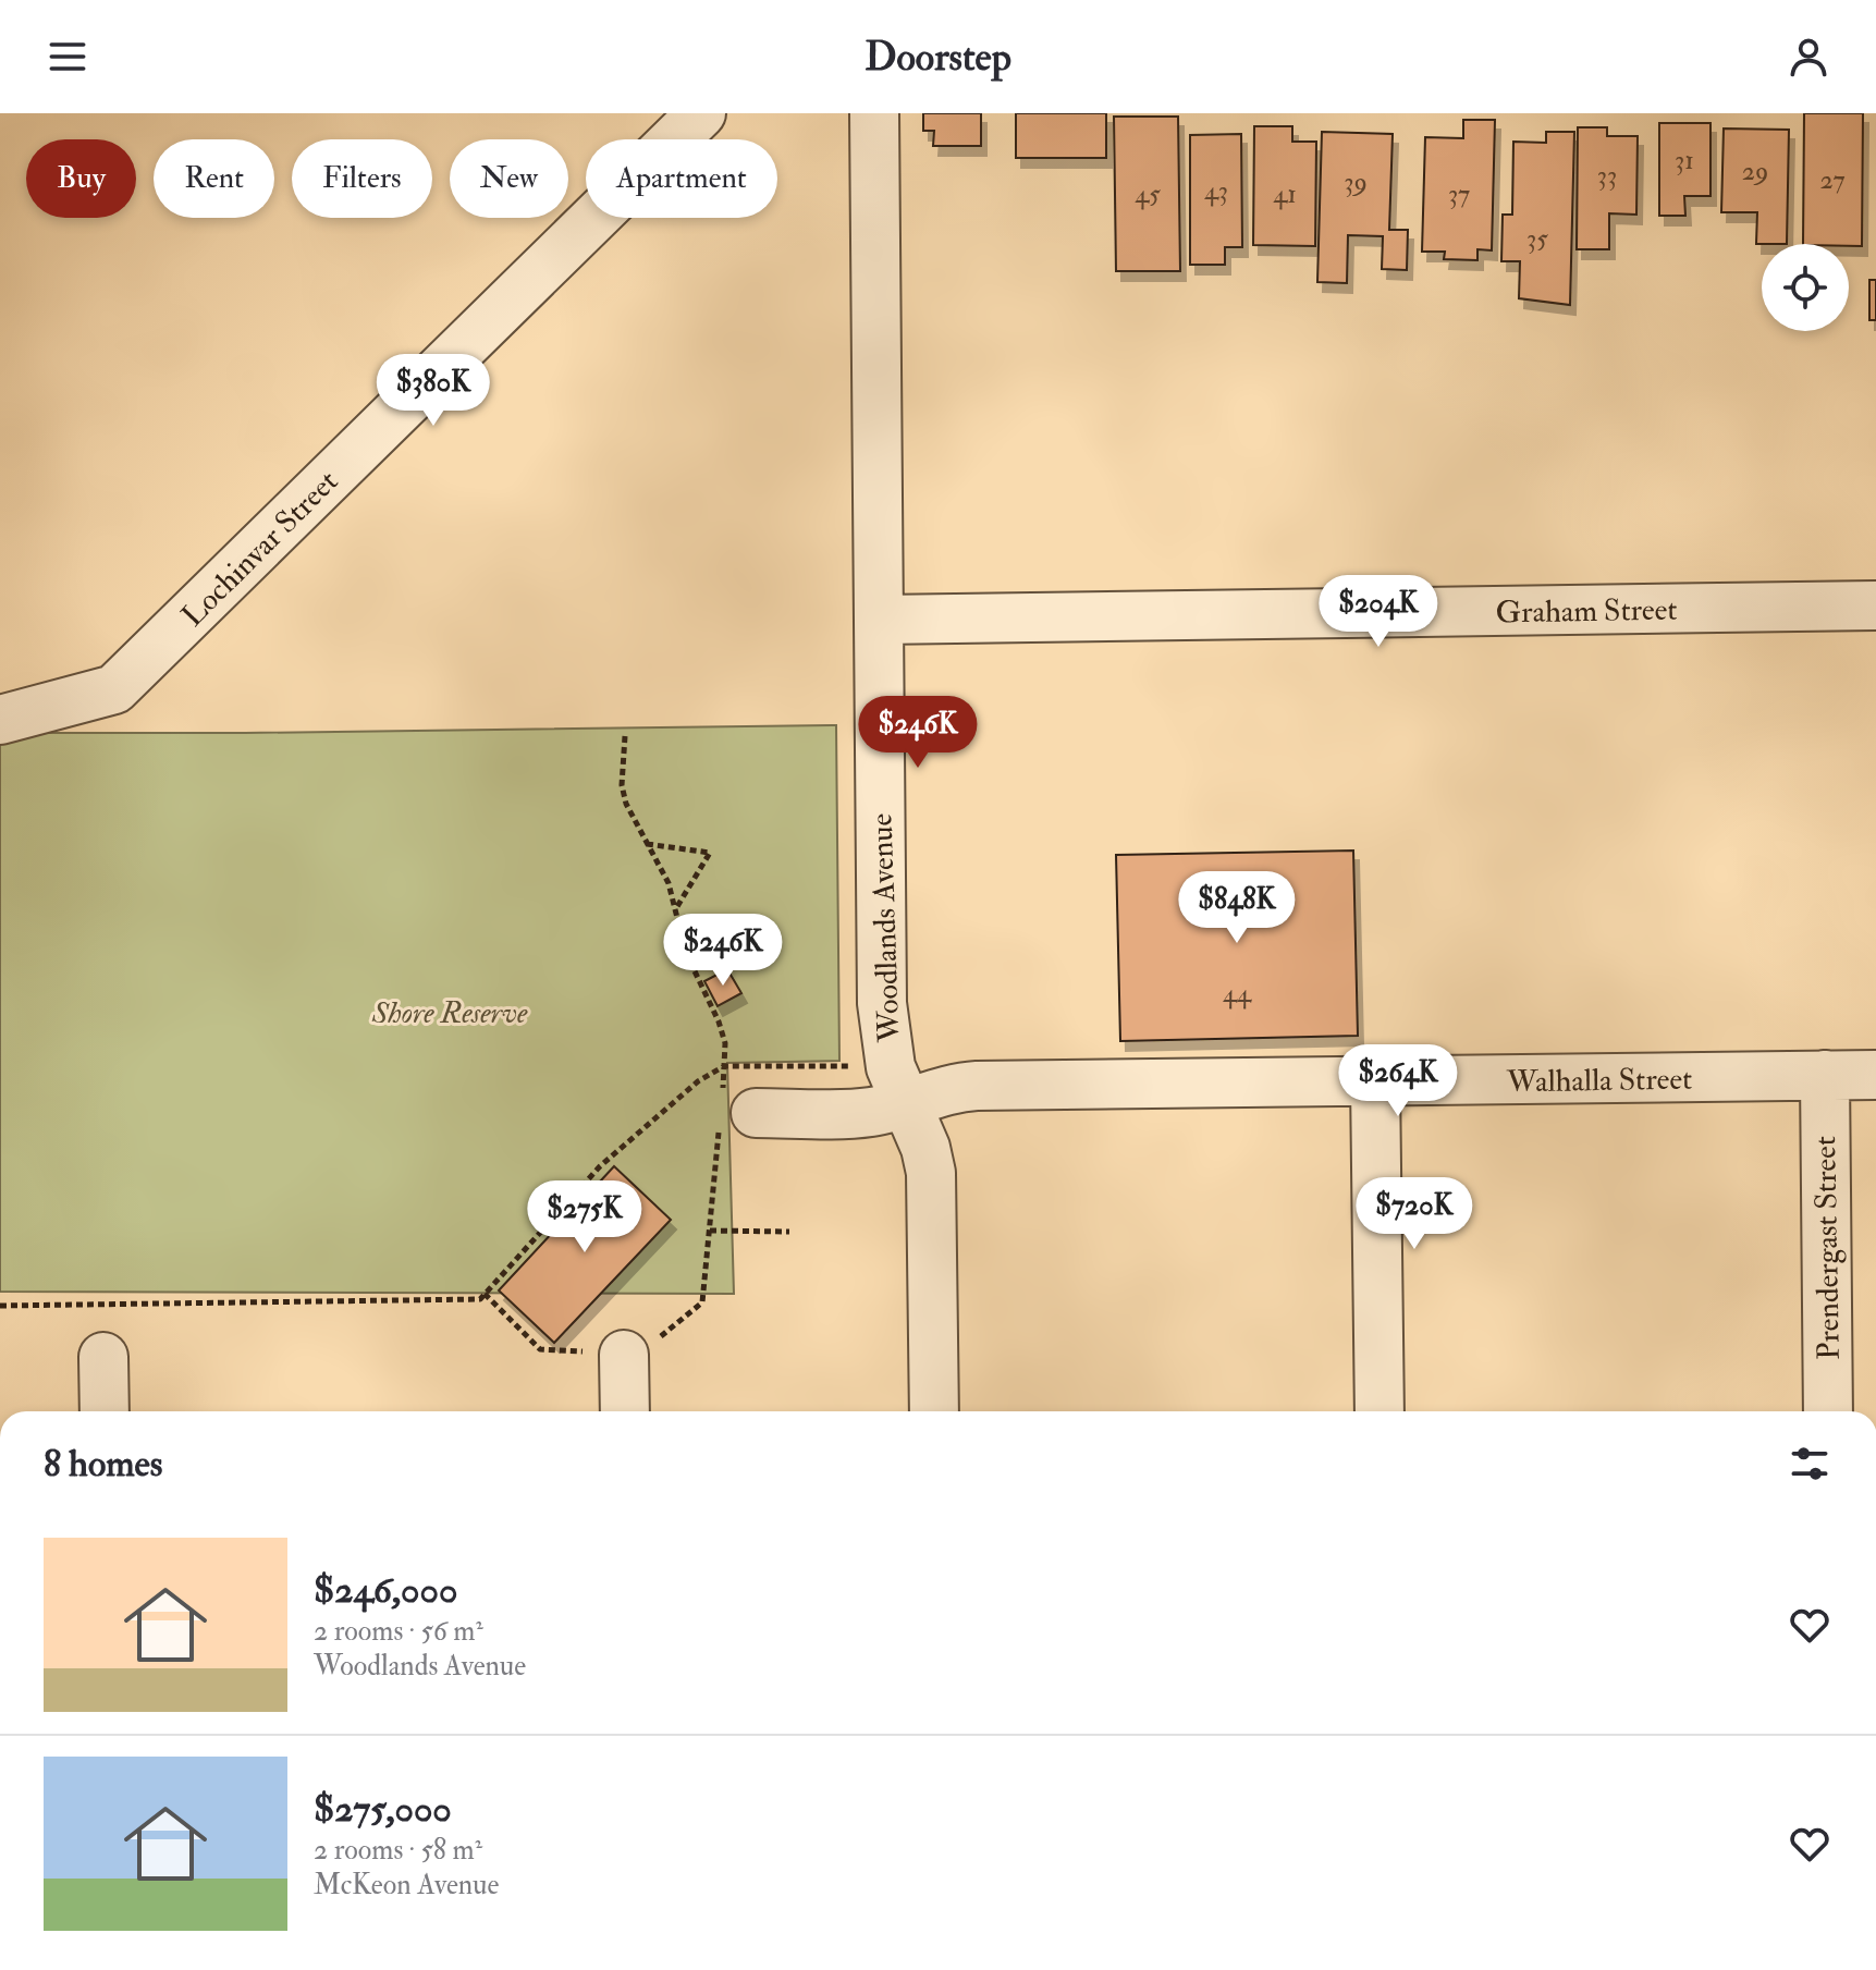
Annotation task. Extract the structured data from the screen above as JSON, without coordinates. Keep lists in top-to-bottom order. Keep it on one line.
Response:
{"streets":{"street":["Lochinvar Street","Graham Street","Woodlands Avenue","Walhalla Street","Prendergast Street"]},"crossings":[["Graham Street","Woodlands Avenue"],["Woodlands Avenue","Walhalla Street"],["Walhalla Street","Prendergast Street"]],"parks":["Shore Reserve"],"house_numbers":["31","29","33","27","39","43","45","41","37","35","44"],"page":{"header":"Doorstep","chip":["Buy","Rent","Filters","New","Apartment"],"price":["$380K","$204K","$246K","$848K","$246K","$264K","$720K","$275K"],"heading":"8 homes","list":[{"name":"$246,000","note":"2 rooms · 56 m² · Woodlands Avenue"},{"name":"$275,000","note":"2 rooms · 58 m² · McKeon Avenue"}]}}
